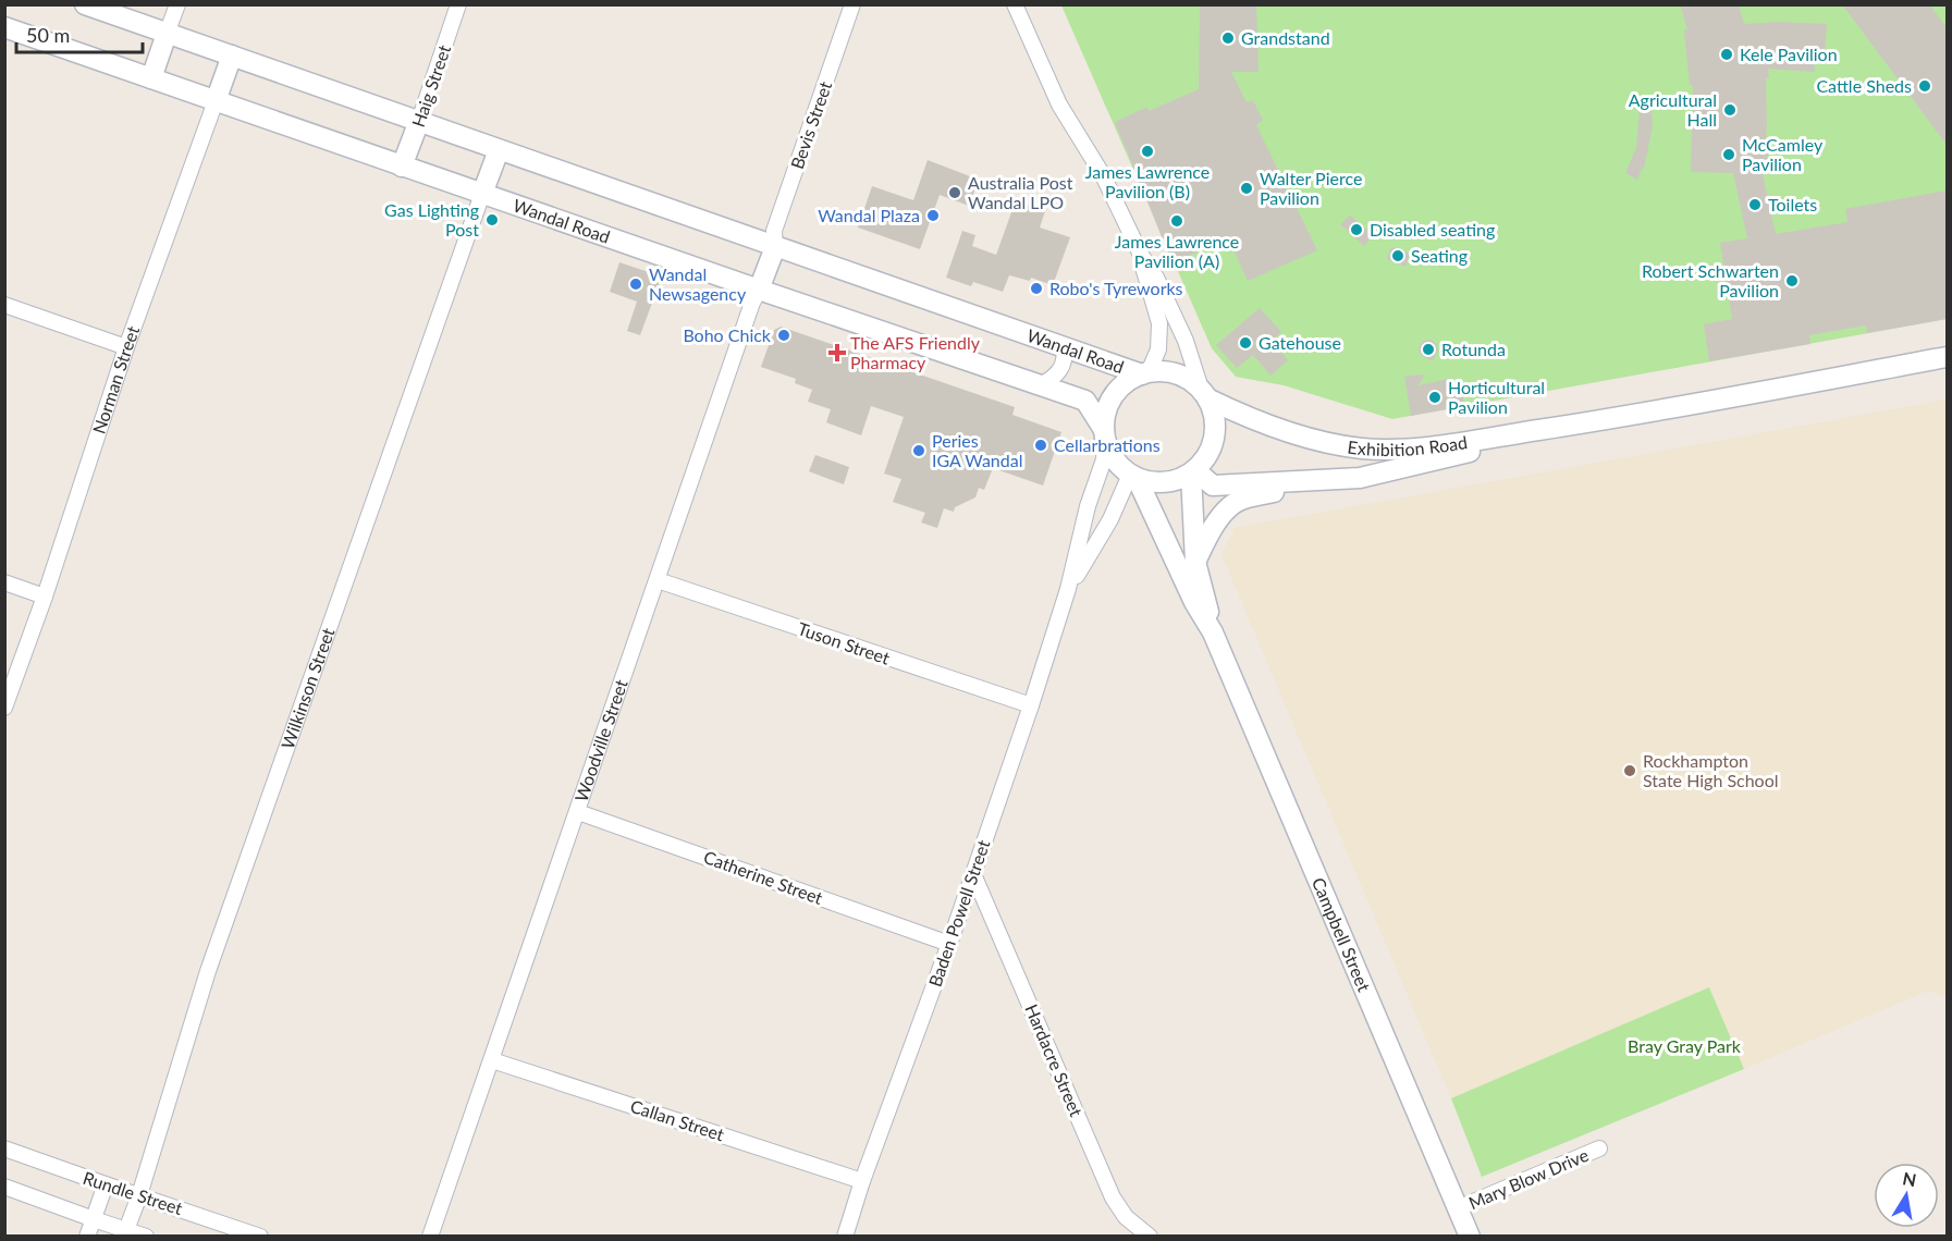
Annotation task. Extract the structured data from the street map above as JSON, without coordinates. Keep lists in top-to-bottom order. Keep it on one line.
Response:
{"streets":{"street":["Haig Street","Bevis Street","Wandal Road","Norman Street","Exhibition Road","Tuson Street","Wilkinson Street","Woodville Street","Catherine Street","Baden Powell Street","Campbell Street","Hardacre Street","Callan Street","Mary Blow Drive","Rundle Street"]},"crossings":[["Haig Street","Wandal Road"],["Bevis Street","Wandal Road"],["Bevis Street","Woodville Street"],["Wandal Road","Norman Street"],["Wandal Road","Exhibition Road"],["Wandal Road","Wilkinson Street"],["Wandal Road","Woodville Street"],["Wandal Road","Baden Powell Street"],["Wandal Road","Campbell Street"],["Exhibition Road","Baden Powell Street"],["Exhibition Road","Campbell Street"],["Tuson Street","Woodville Street"],["Tuson Street","Baden Powell Street"],["Wilkinson Street","Rundle Street"],["Woodville Street","Catherine Street"],["Woodville Street","Callan Street"],["Catherine Street","Baden Powell Street"],["Baden Powell Street","Campbell Street"],["Baden Powell Street","Hardacre Street"],["Baden Powell Street","Callan Street"],["Campbell Street","Mary Blow Drive"]],"parks":["Bray Gray Park"],"places":{"other":["Grandstand","Kele Pavilion","Cattle Sheds","Agricultural Hall","James Lawrence Pavilion (B)","McCamley Pavilion","Walter Pierce Pavilion","Australia Post Wandal LPO","Toilets","Wandal Plaza","Gas Lighting Post","James Lawrence Pavilion (A)","Disabled seating","Seating","Robert Schwarten Pavilion","Wandal Newsagency","Robo's Tyreworks","Boho Chick","Gatehouse","Rotunda","Horticultural Pavilion","Cellarbrations","Peries IGA Wandal","Rockhampton State High School"],"health":["The AFS Friendly Pharmacy"]},"scale_bar":"50 m","north":"top"}
